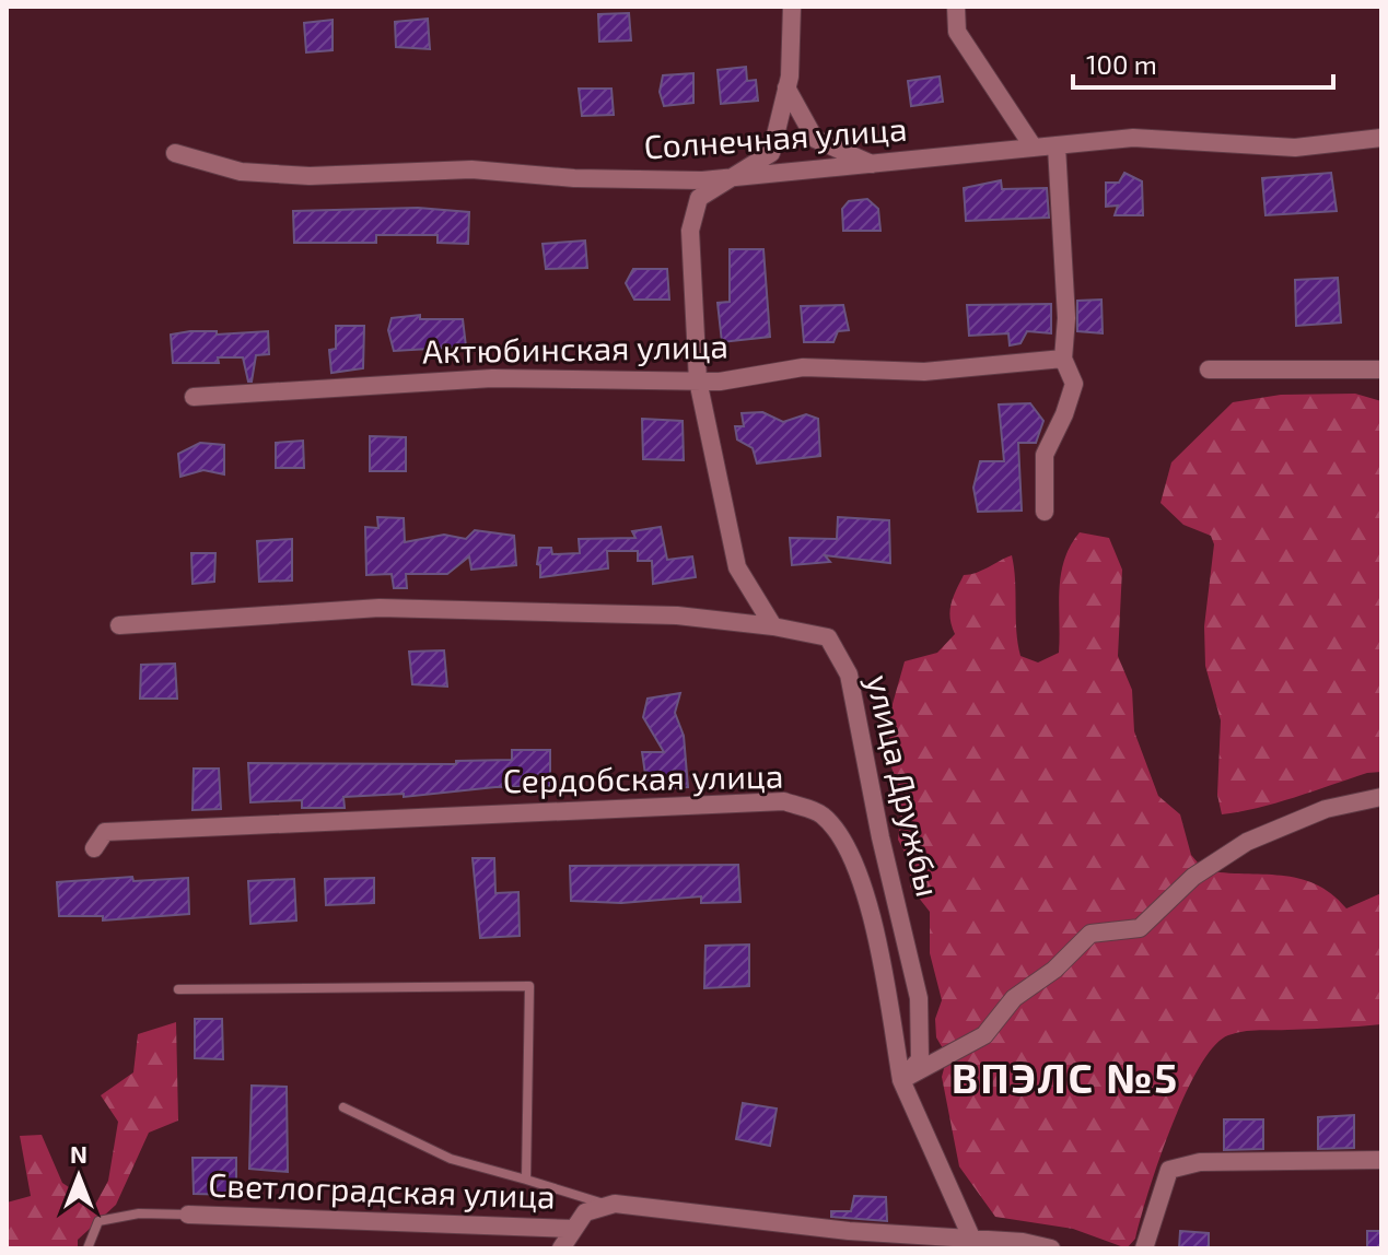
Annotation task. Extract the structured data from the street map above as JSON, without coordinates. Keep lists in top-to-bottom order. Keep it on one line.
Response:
{"streets":{"street":["Солнечная улица","Актюбинская улица","Сердобская улица","улица Дружбы","Светлоградская улица"]},"crossings":[["Сердобская улица","улица Дружбы"]],"districts":["ВПЭЛС №5"],"scale_bar":"100 m","north":"top"}
